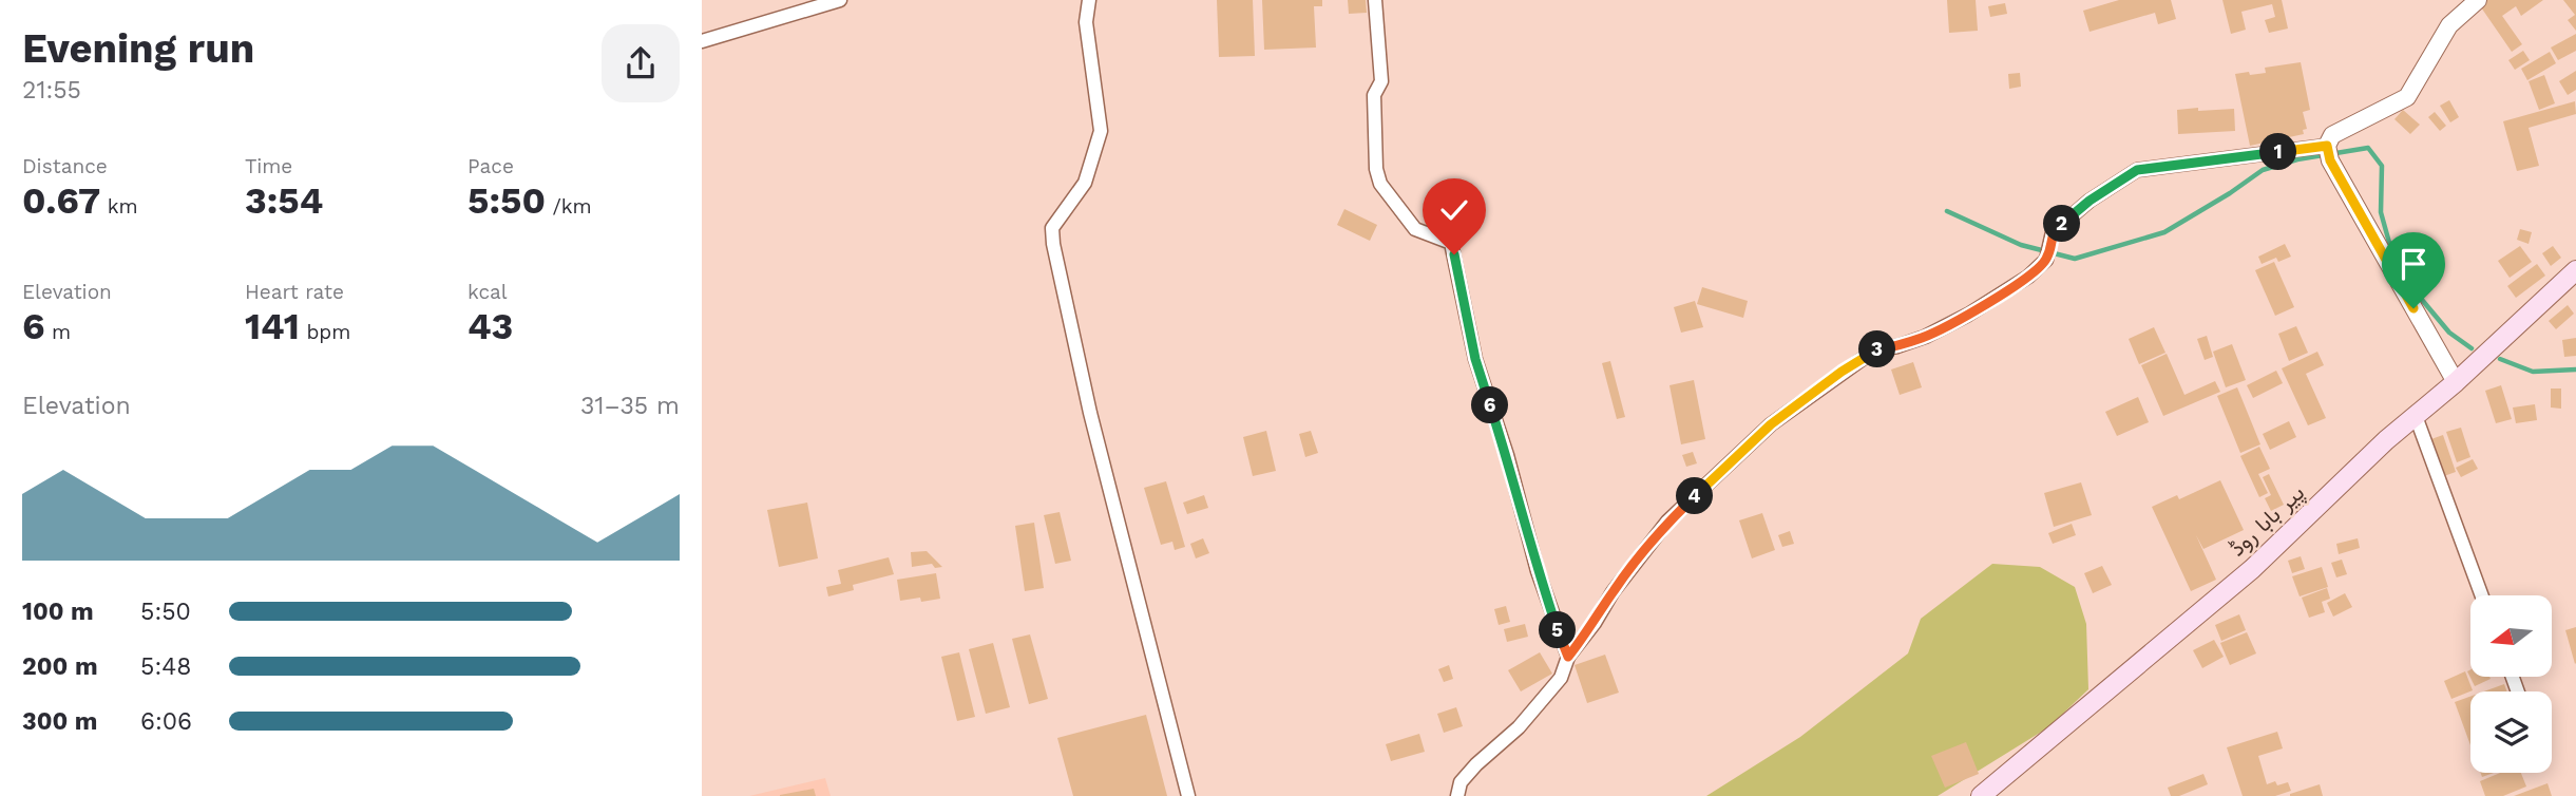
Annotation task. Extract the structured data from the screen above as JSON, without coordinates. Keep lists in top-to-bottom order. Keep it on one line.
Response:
{"streets":{"main road":["پیر بابا روڈ"]},"north":"left","page":{"heading":["Evening run","21:55"],"stats":[["Distance","0.67 km"],["Time","3:54"],["Pace","5:50 /km"],["Elevation","6 m"],["Heart rate","141 bpm"],["kcal","43"]],"pins":["1","2","3","6","4","5"],"chart":["Elevation","31–35 m"],"list":[{"name":"100 m","note":"5:50"},{"name":"200 m","note":"5:48"},{"name":"300 m","note":"6:06"}]}}
